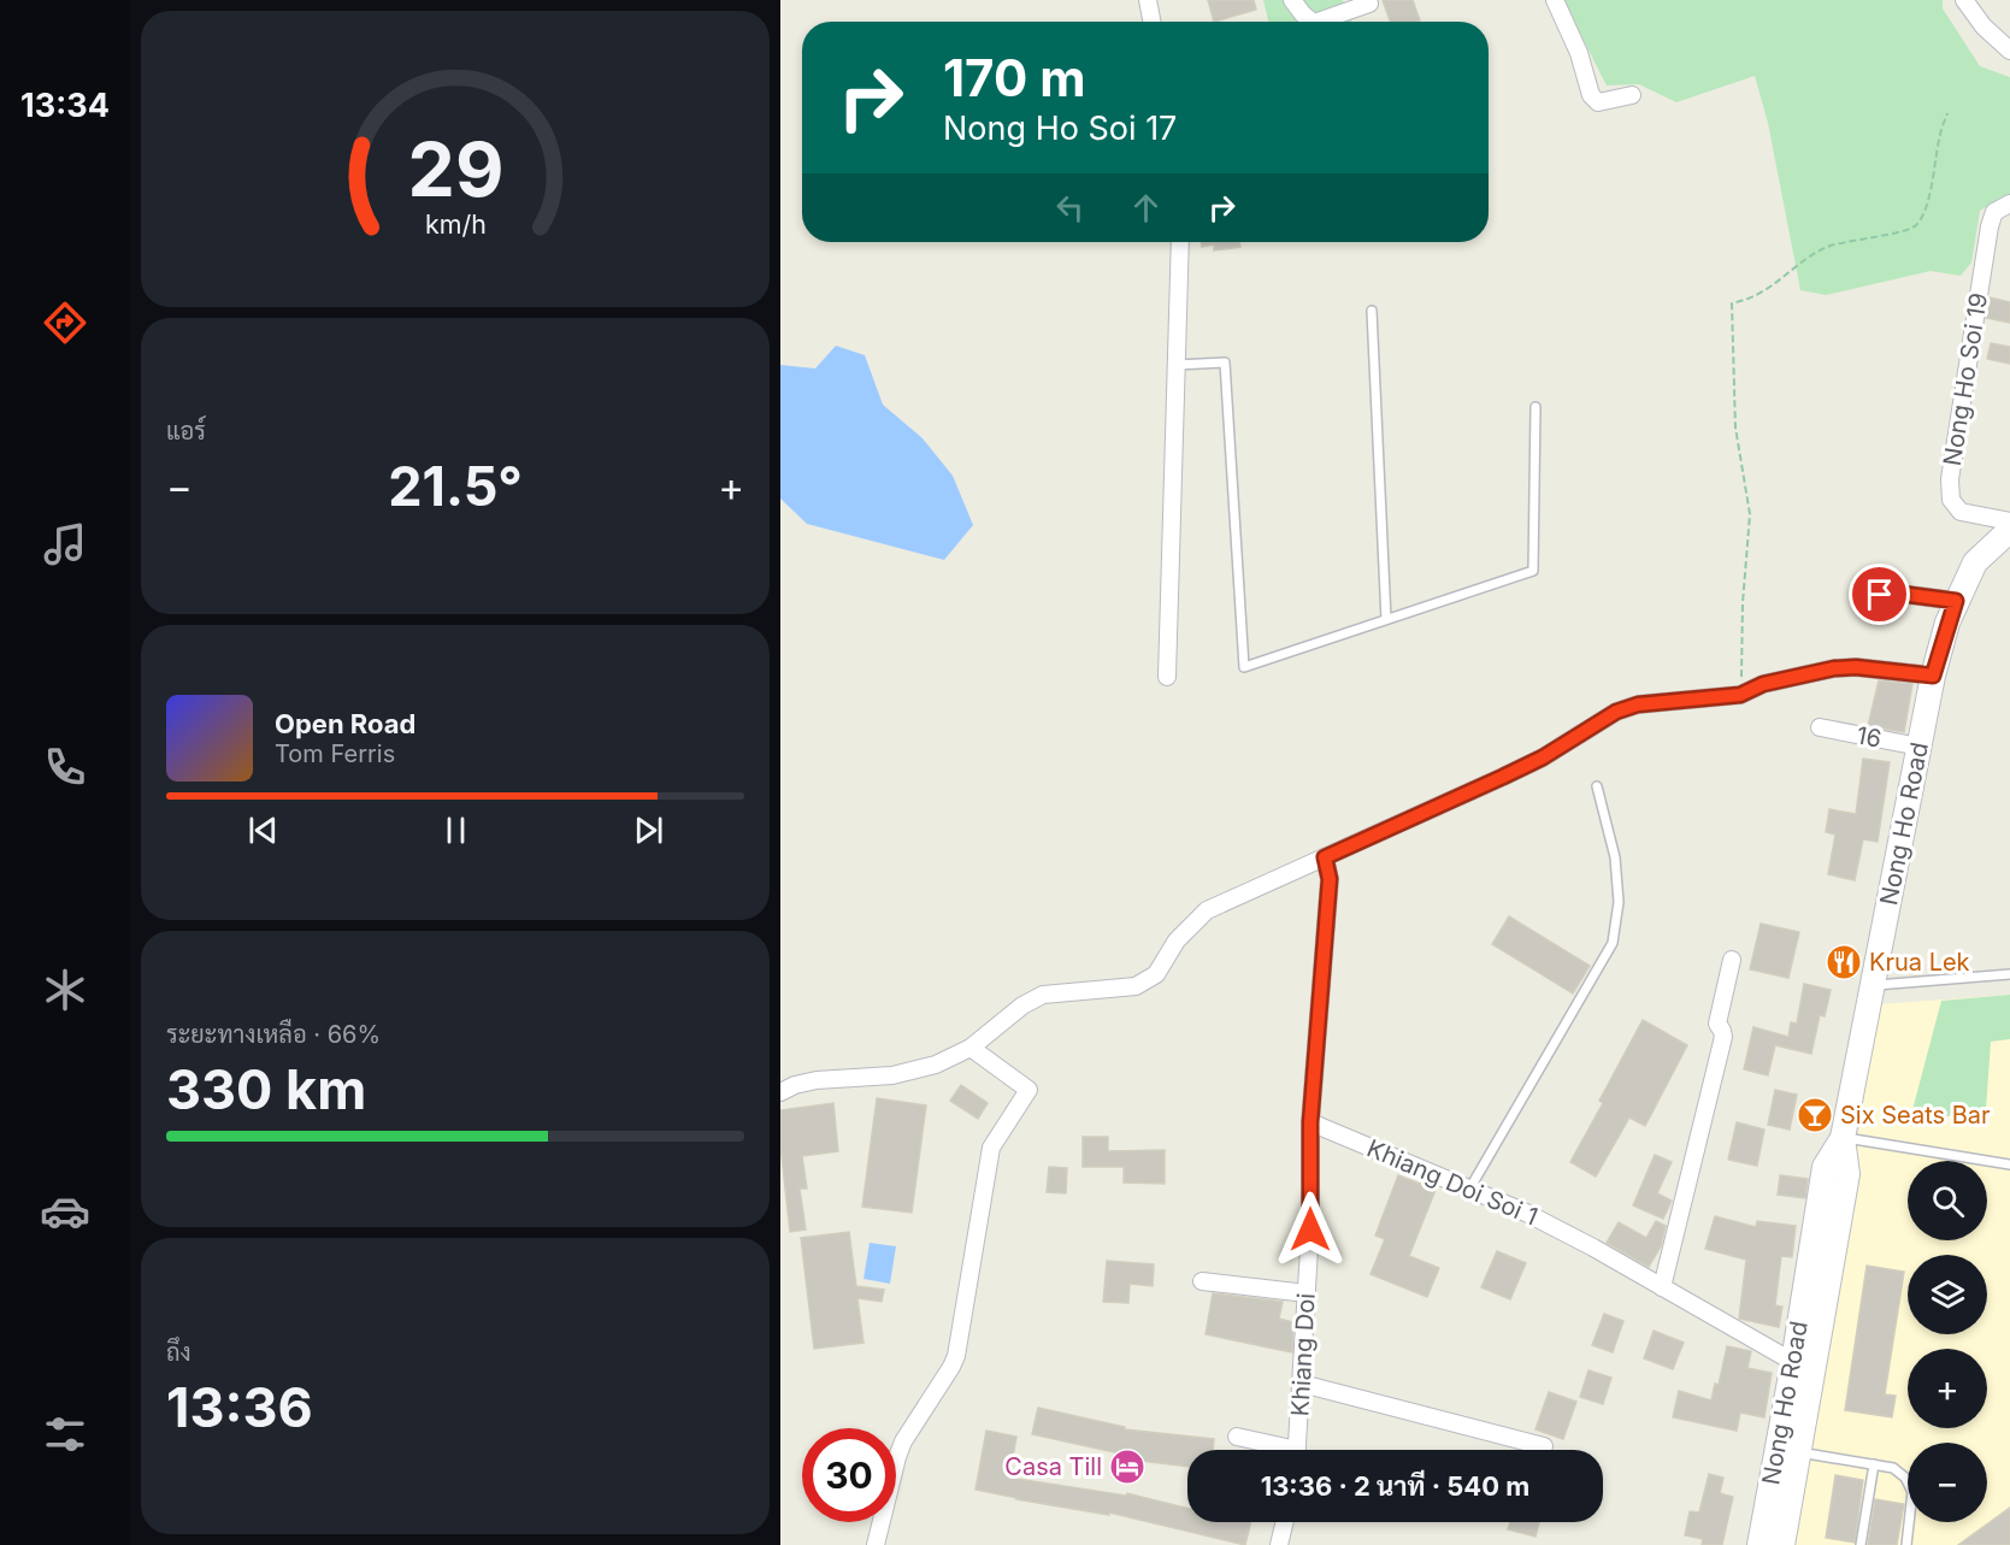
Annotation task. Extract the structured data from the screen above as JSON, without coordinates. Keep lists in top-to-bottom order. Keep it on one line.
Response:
{"streets":{"street":["Nong Ho Soi 19","16","Nong Ho Road","Khiang Doi Soi 1","Khiang Doi"]},"crossings":[["16","Nong Ho Road"],["Nong Ho Road","Khiang Doi Soi 1"],["Khiang Doi Soi 1","Khiang Doi"]],"places":{"restaurant":["Krua Lek"],"bar":["Six Seats Bar"],"hotel":["Casa Till"]},"page":{"tabs":"13:34","turn":["170 m","Nong Ho Soi 17"],"tile":["แอร์",["ระยะทางเหลือ · 66%","330 km"],["ถึง","13:36"]],"heat":["−","21.5°","+"],"song":["Open Road","Tom Ferris"],"map_buttons":["+","−"],"limit":"30","trip":"13:36 · 2 นาที · 540 m","gauge":["29","km/h"]}}
